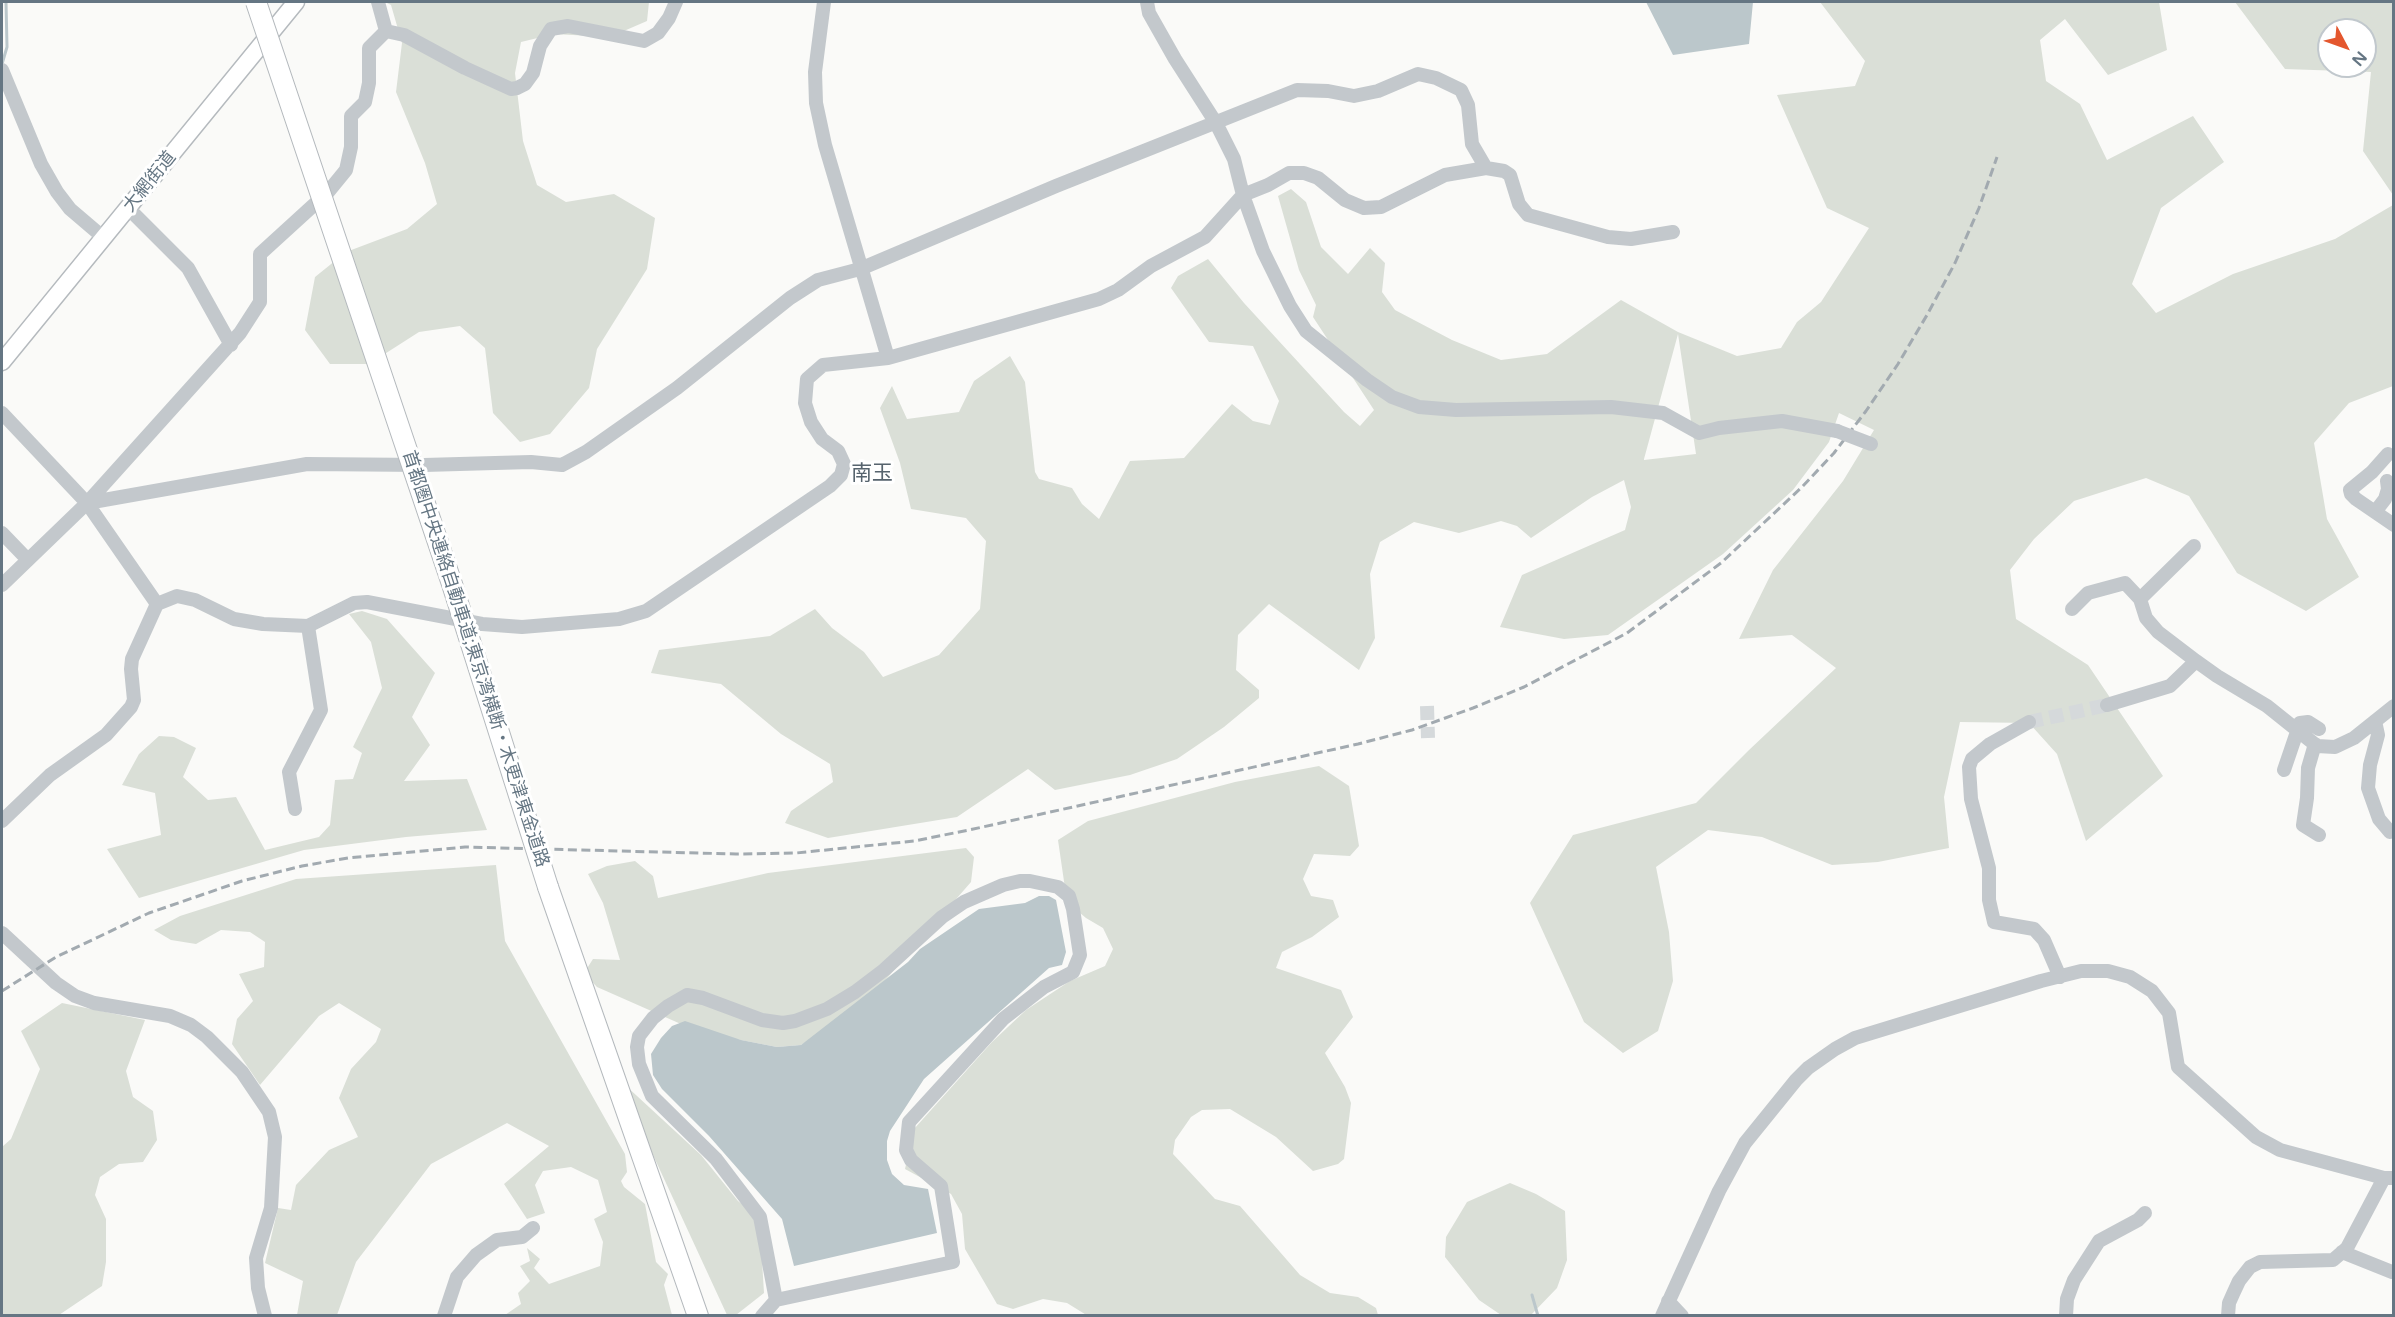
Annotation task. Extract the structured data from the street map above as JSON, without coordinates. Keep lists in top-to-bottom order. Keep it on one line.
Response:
{"streets":{"highway":["首都圏中央連絡自動車道;東京湾横断・木更津東金道路"],"main road":["大網街道"]},"districts":["南玉"],"north":"bottom right"}
